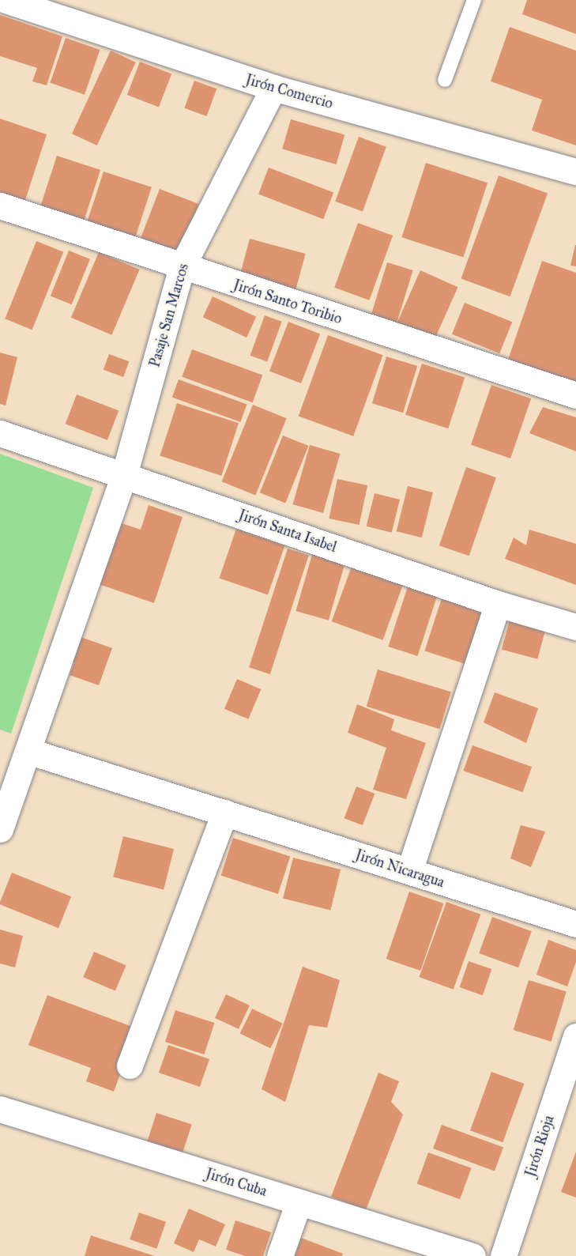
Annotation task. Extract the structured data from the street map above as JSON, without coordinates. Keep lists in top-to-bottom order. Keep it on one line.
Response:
{"streets":{"street":["Jirón Comercio","Jirón Santo Toribio","Pasaje San Marcos","Jirón Santa Isabel","Jirón Nicaragua","Jirón Rioja","Jirón Cuba"]},"crossings":[["Jirón Comercio","Pasaje San Marcos"],["Jirón Santo Toribio","Pasaje San Marcos"],["Pasaje San Marcos","Jirón Santa Isabel"],["Pasaje San Marcos","Jirón Nicaragua"]]}
